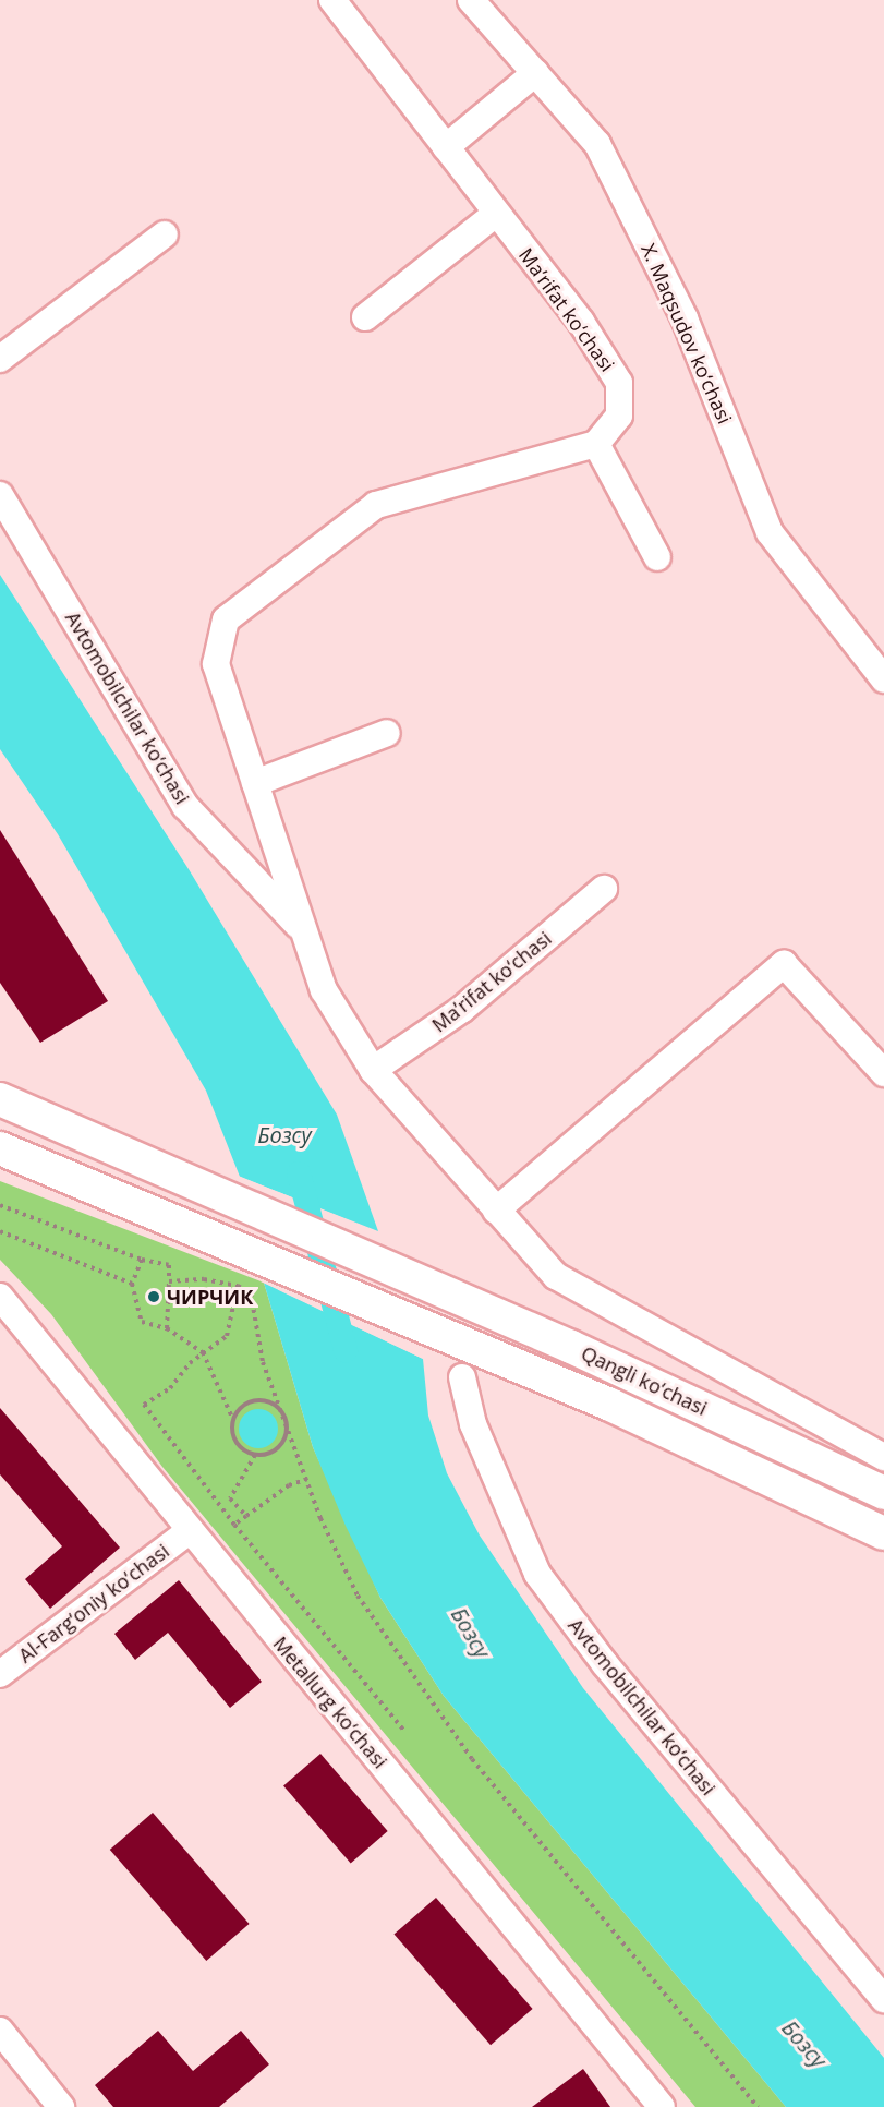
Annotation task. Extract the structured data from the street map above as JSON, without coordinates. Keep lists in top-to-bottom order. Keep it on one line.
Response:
{"streets":{"main road":["Qangli ko‘chasi"],"street":["Maʼrifat ko‘chasi","X. Maqsudov ko‘chasi","Avtomobilchilar ko‘chasi","Al-Farg‘oniy ko‘chasi","Metallurg ko‘chasi"]},"crossings":[["Al-Farg‘oniy ko‘chasi","Metallurg ko‘chasi"]],"water":["Бозсу"],"places":["ЧИРЧИК"]}
